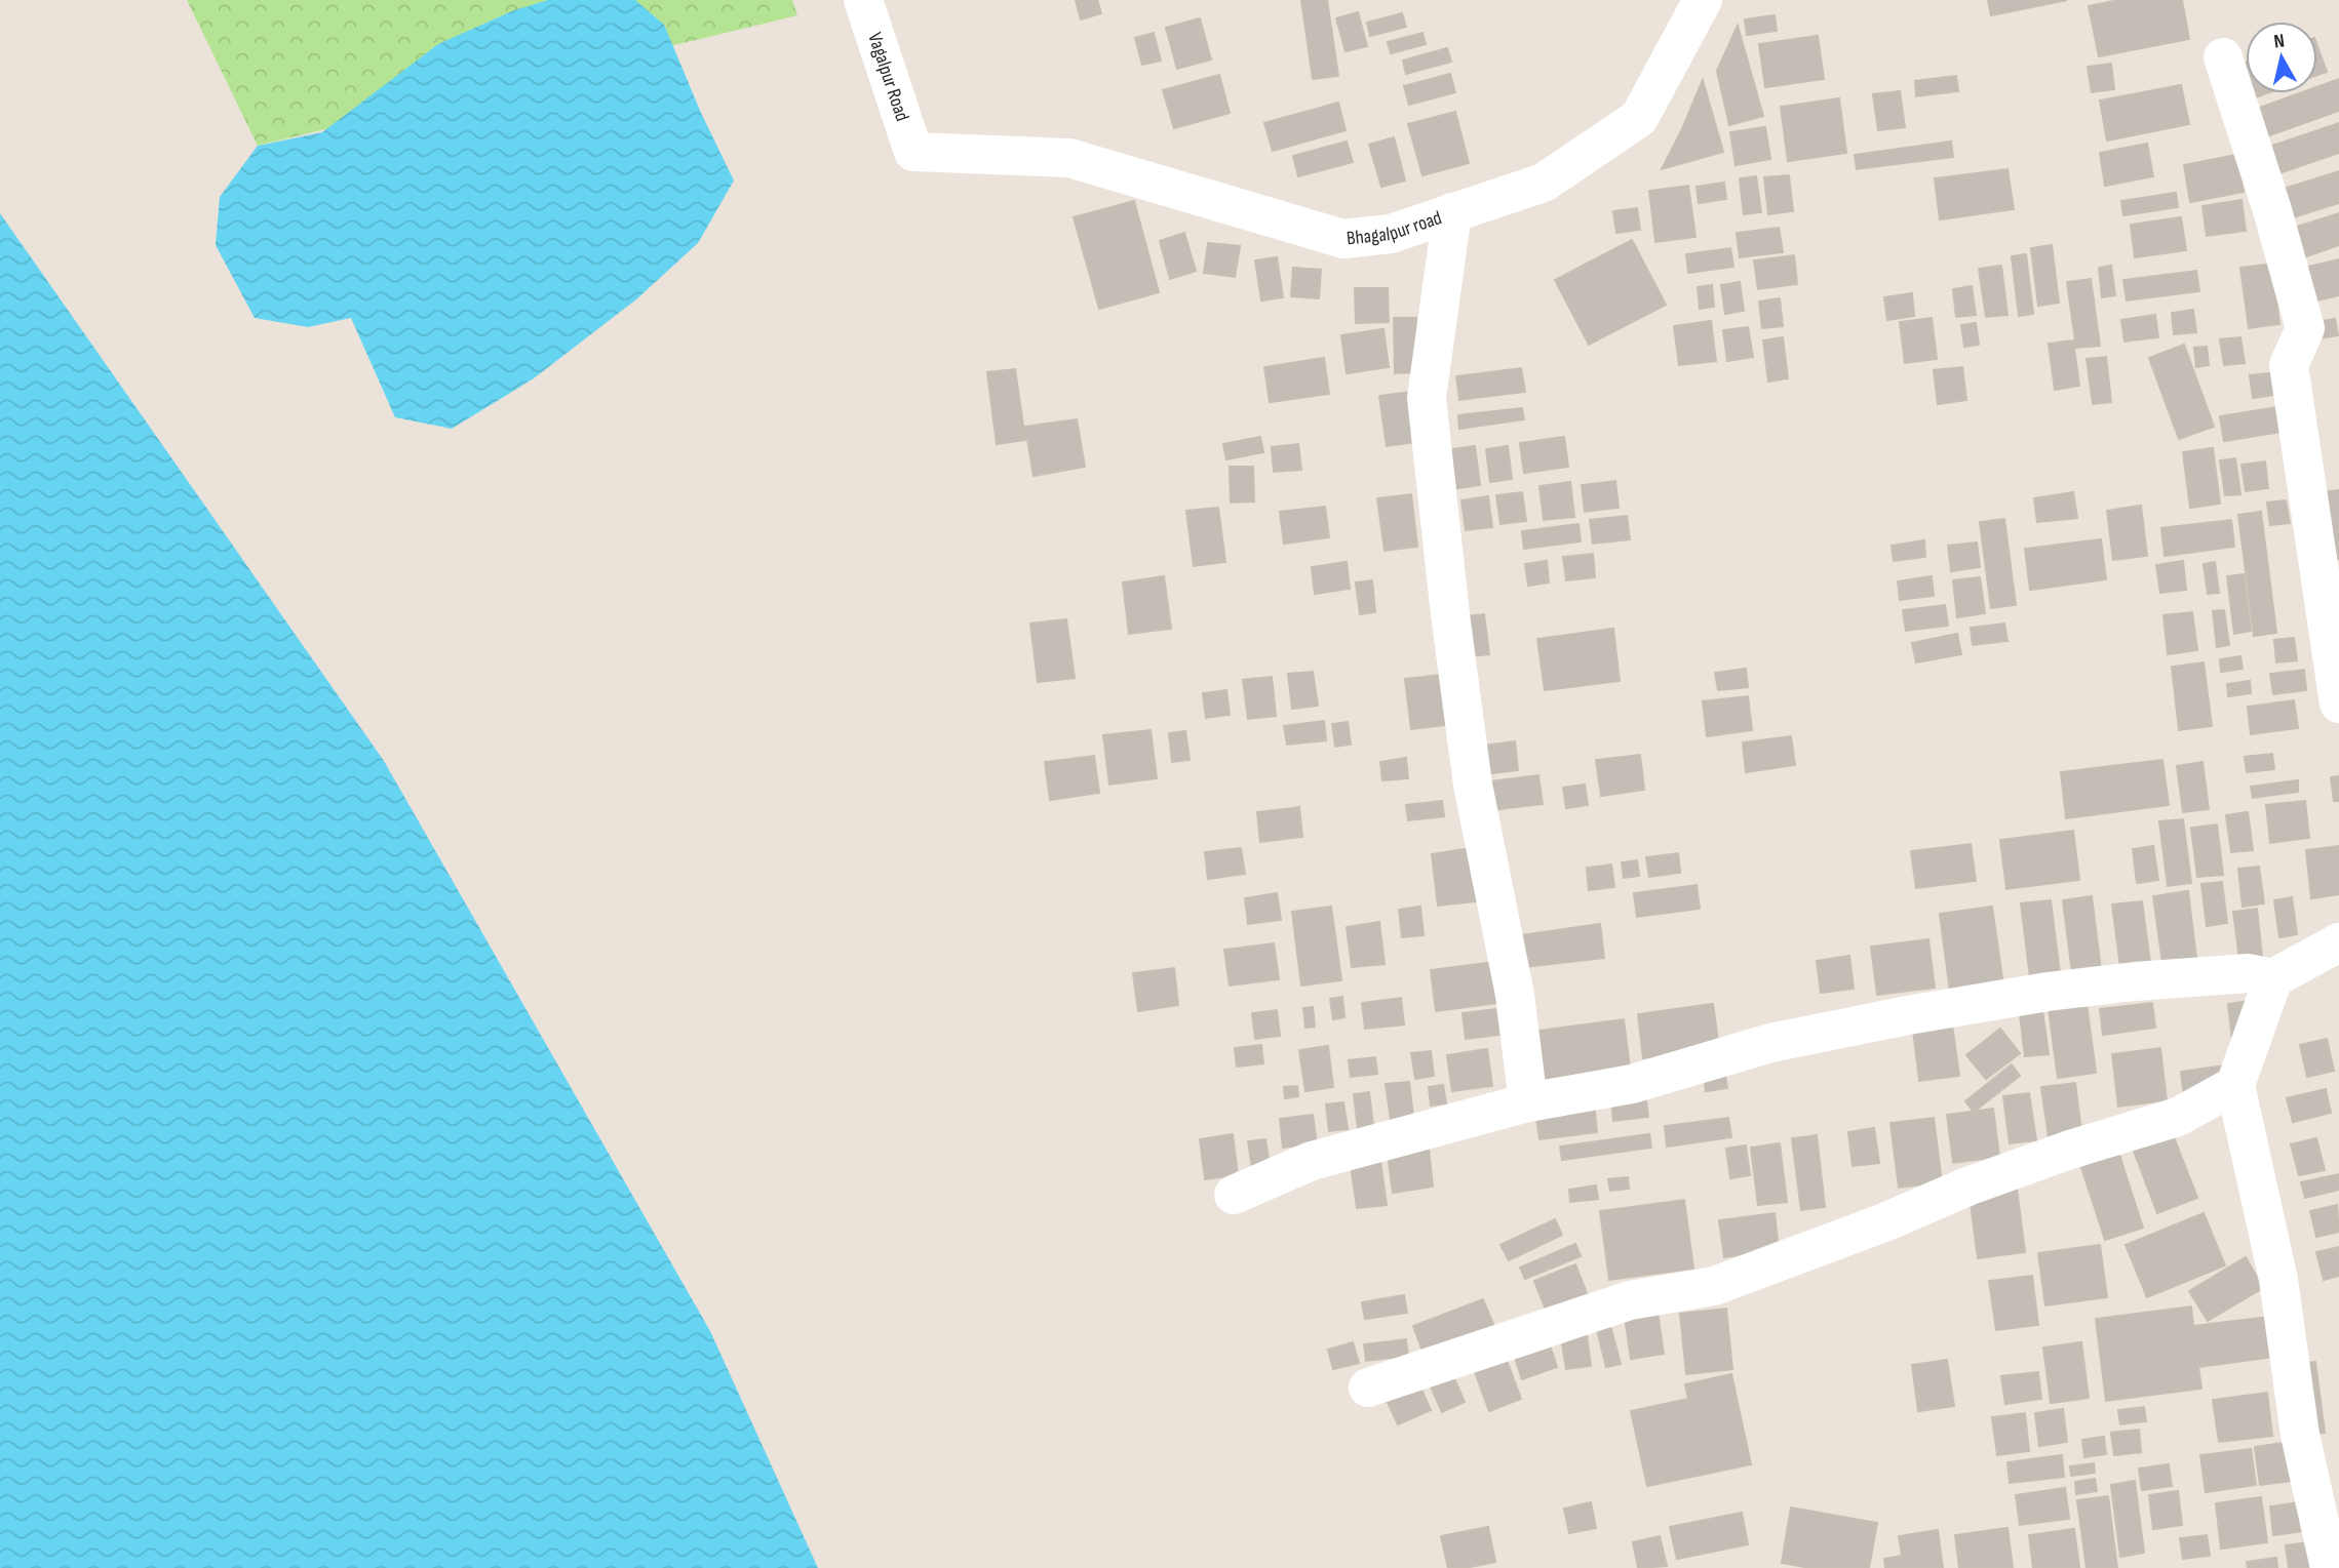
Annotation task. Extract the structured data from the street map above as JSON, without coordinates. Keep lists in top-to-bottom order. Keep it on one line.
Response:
{"streets":{"street":["Vagalpur Road","Bhagalpur road"]},"crossings":[["Vagalpur Road","Bhagalpur road"]],"north":"top"}
